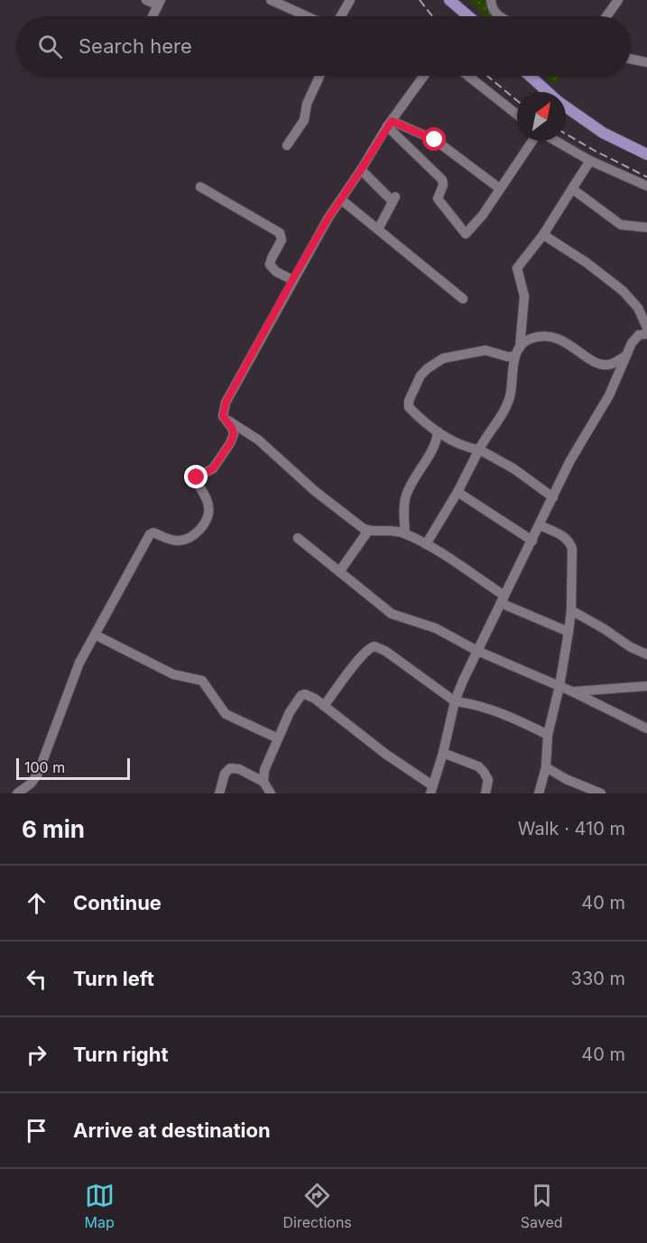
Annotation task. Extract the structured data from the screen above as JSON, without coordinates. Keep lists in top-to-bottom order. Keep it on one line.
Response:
{"scale_bar":"100 m","north":"top right","page":{"search":"Search here","scale":"100 m","heading":["6 min","Walk · 410 m"],"list":[["Continue","40 m"],["Turn left","330 m"],["Turn right","40 m"],"Arrive at destination"],"nav":["Map","Directions","Saved"]}}
